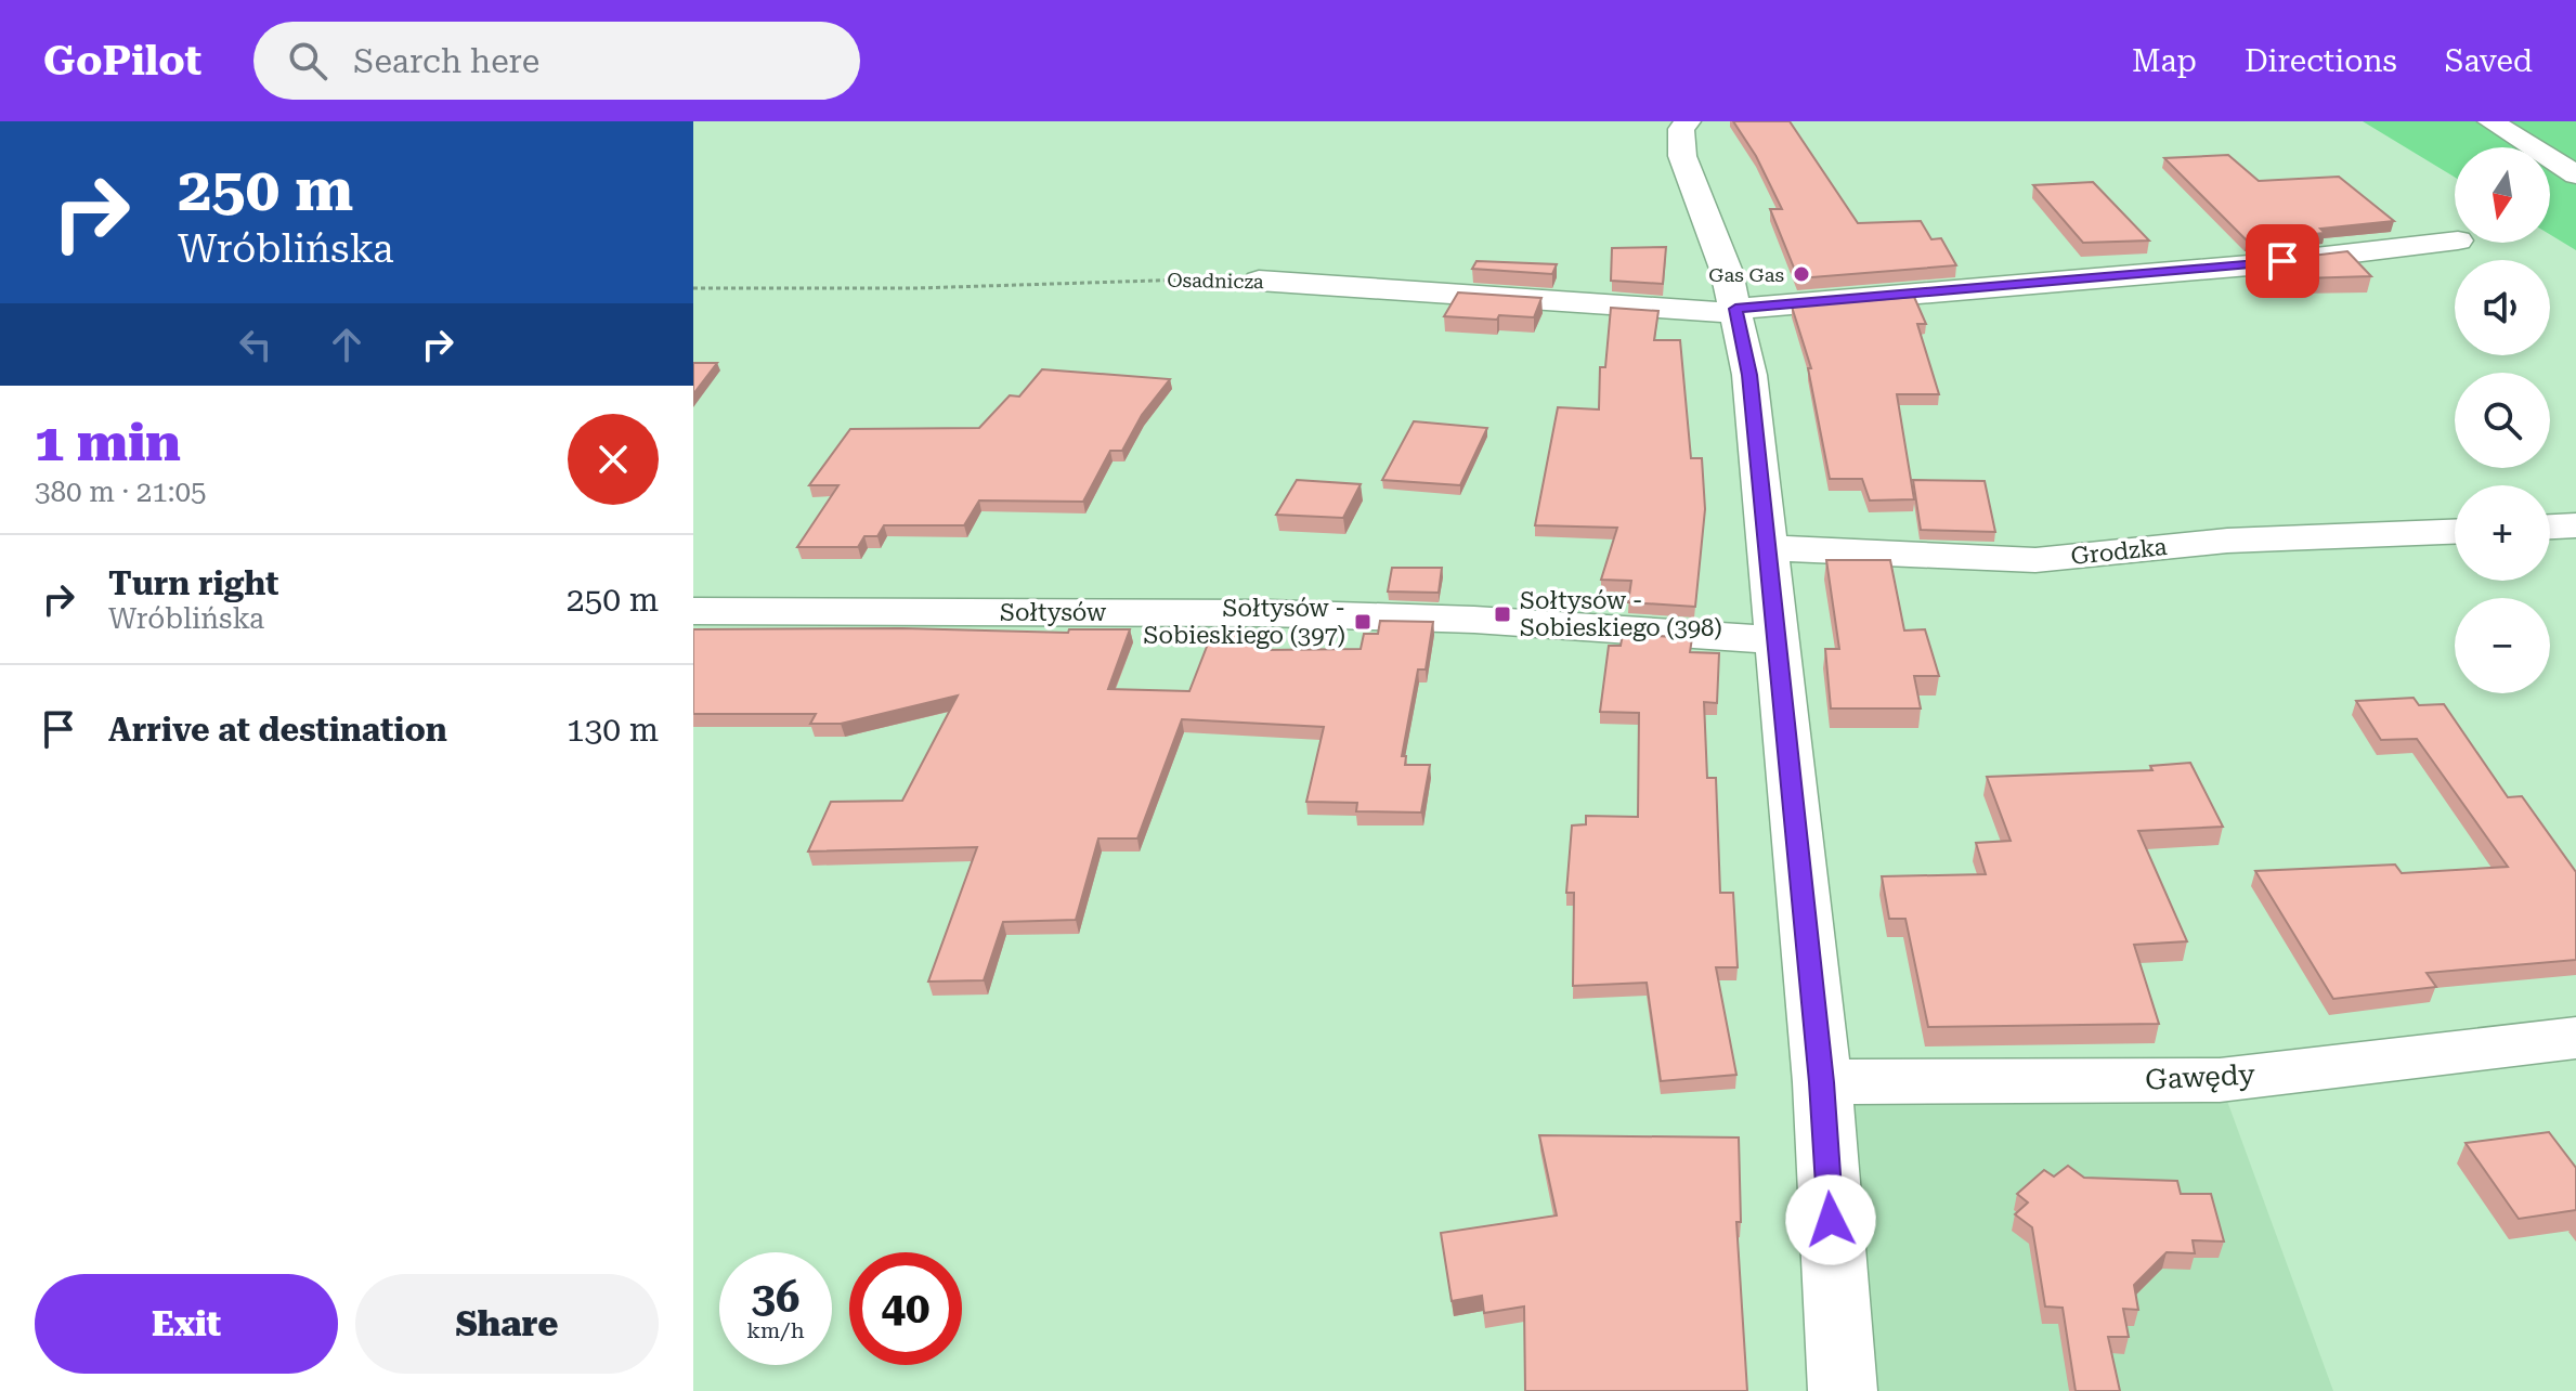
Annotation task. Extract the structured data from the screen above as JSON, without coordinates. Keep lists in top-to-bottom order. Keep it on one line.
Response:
{"streets":{"street":["Osadnicza","Grodzka","Sołtysów","Gawędy"]},"places":{"other":["Gas Gas"],"transit":["Sołtysów - Sobieskiego (398)","Sołtysów - Sobieskiego (397)"]},"north":"bottom","page":{"header":"GoPilot","search":"Search here","nav":["Map","Directions","Saved"],"turn":["250 m","Wróblińska"],"map_buttons":["+","−"],"heading":["1 min","380 m · 21:05"],"list":[{"name":"Turn right","note":"Wróblińska","value":"250 m"},{"name":"Arrive at destination","value":"130 m"}],"speed":"36 km/h","limit":"40","buttons":["Exit","Share"]}}
